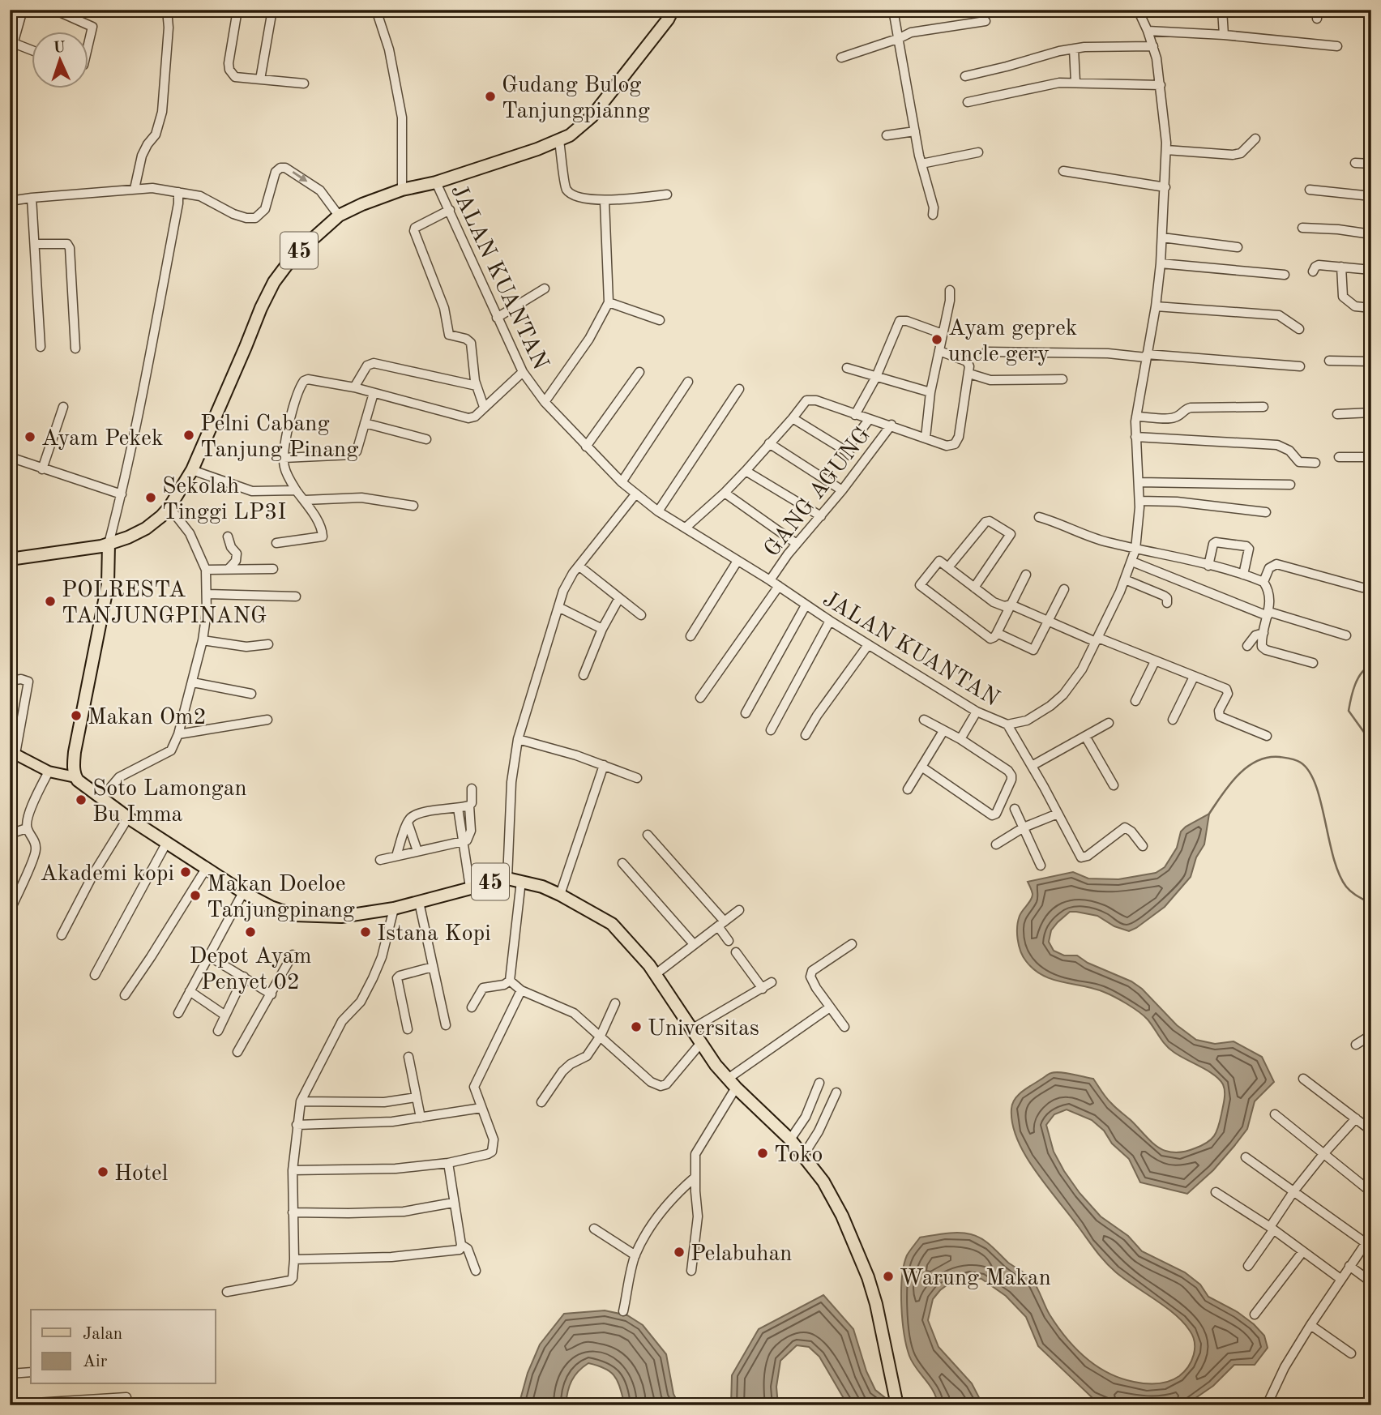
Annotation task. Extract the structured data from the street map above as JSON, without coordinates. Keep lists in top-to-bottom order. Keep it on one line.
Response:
{"streets":{"highway":["45"],"street":["JALAN KUANTAN","GANG AGUNG"]},"crossings":[["45","JALAN KUANTAN"],["JALAN KUANTAN","GANG AGUNG"]],"places":["Gudang Bulog Tanjungpianng","Ayam geprek uncle gery","Pelni Cabang Tanjung Pinang","Ayam Pekek","Sekolah Tinggi LP3I","POLRESTA TANJUNGPINANG","Makan Om2","Soto Lamongan Bu Imma","Akademi kopi","Makan Doeloe Tanjungpinang","Depot Ayam Penyet 02","Istana Kopi","Universitas","Toko","Hotel","Pelabuhan","Warung Makan"],"legend":["Jalan","Air"],"north":"top"}
